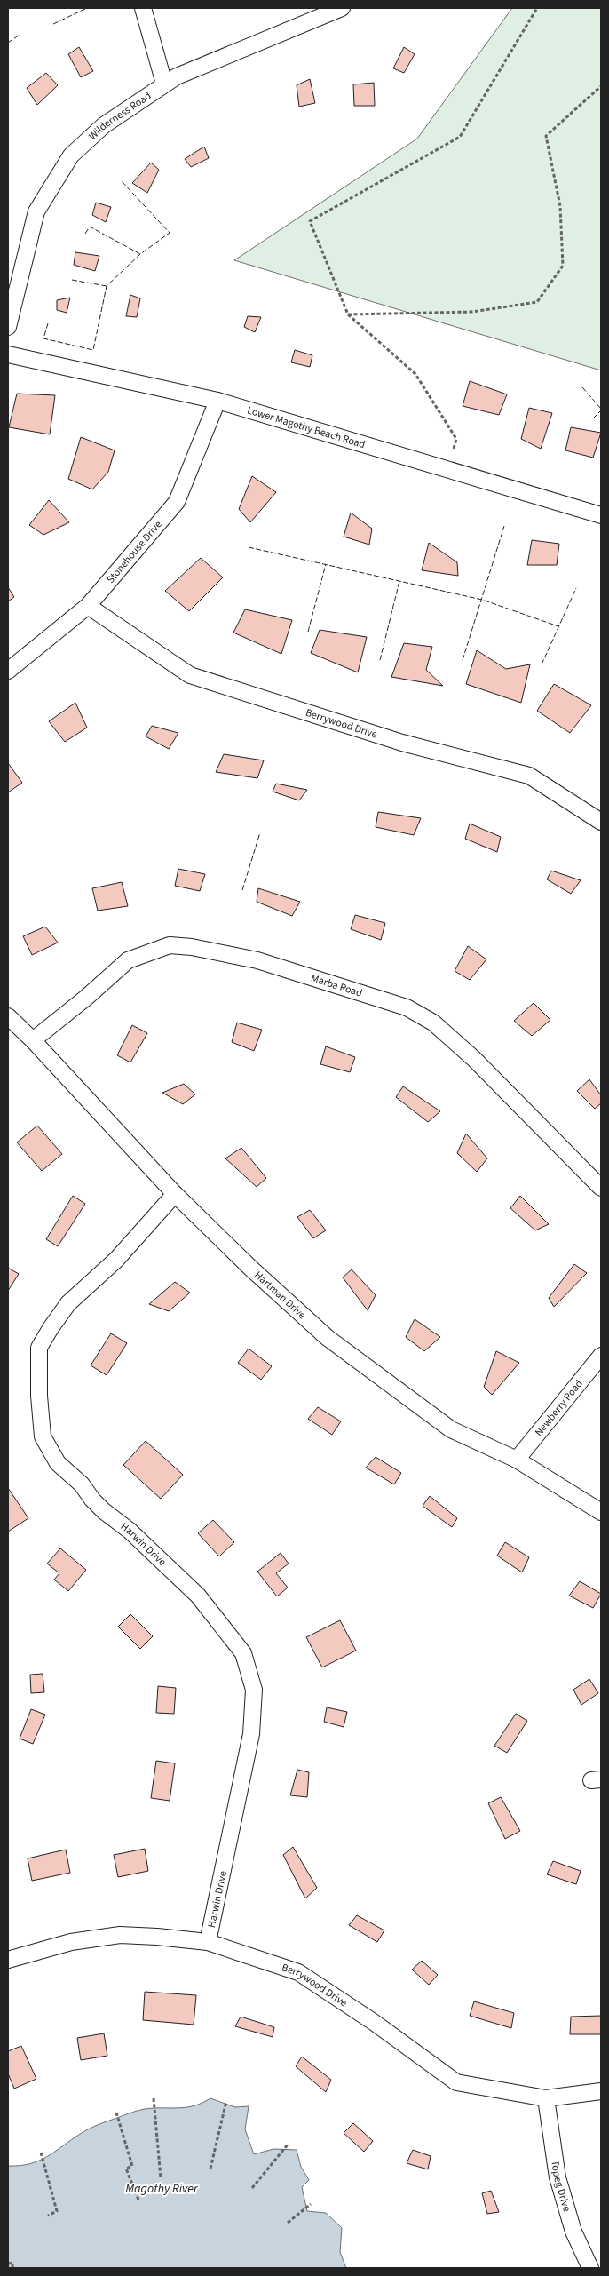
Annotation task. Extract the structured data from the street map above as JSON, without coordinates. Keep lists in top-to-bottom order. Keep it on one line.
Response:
{"streets":{"street":["Wilderness Road","Lower Magothy Beach Road","Stonehouse Drive","Berrywood Drive","Marba Road","Hartman Drive","Newberry Road","Harwin Drive","Topeg Drive"]},"crossings":[["Lower Magothy Beach Road","Stonehouse Drive"],["Stonehouse Drive","Berrywood Drive"],["Berrywood Drive","Harwin Drive"],["Berrywood Drive","Topeg Drive"],["Marba Road","Hartman Drive"],["Hartman Drive","Newberry Road"],["Hartman Drive","Harwin Drive"]],"water":["Magothy River"]}
